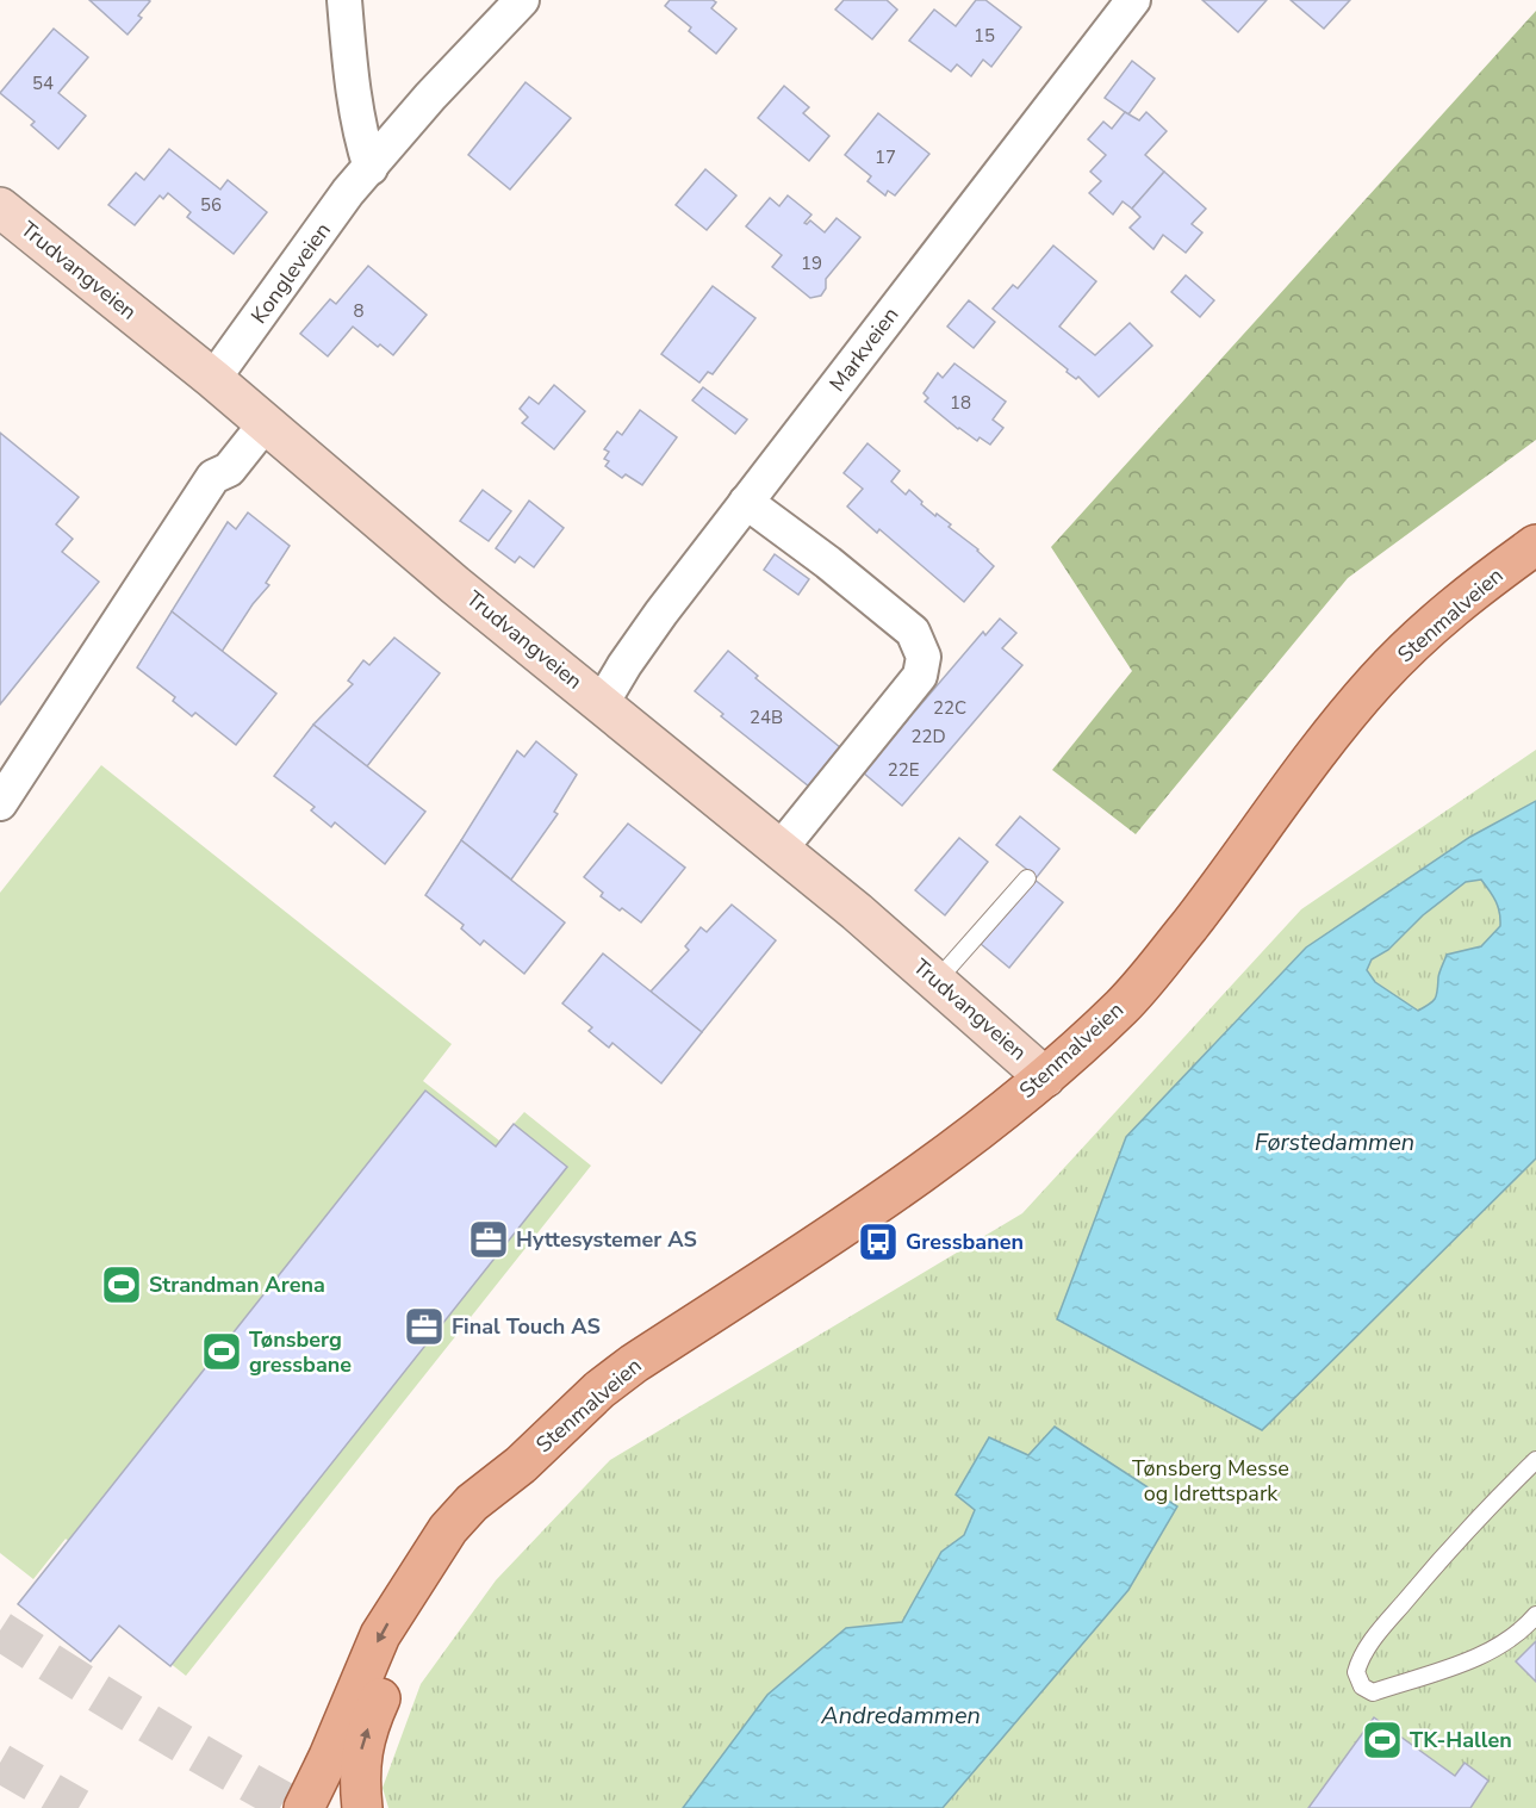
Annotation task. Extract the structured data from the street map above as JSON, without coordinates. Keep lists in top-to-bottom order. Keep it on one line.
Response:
{"streets":{"main road":["Trudvangveien","Stenmalveien"],"street":["Kongleveien","Markveien"]},"crossings":[["Trudvangveien","Kongleveien"],["Trudvangveien","Markveien"],["Trudvangveien","Stenmalveien"]],"water":["Førstedammen","Andredammen"],"parks":["Tønsberg Messe og Idrettspark"],"places":{"office":["Hyttesystemer AS","Final Touch AS"],"bus stop":["Gressbanen"],"sports":["Strandman Arena","Tønsberg gressbane","TK-Hallen"]},"house_numbers":["15","54","17","56","19","8","18","22C","24B","22D","22E"]}
